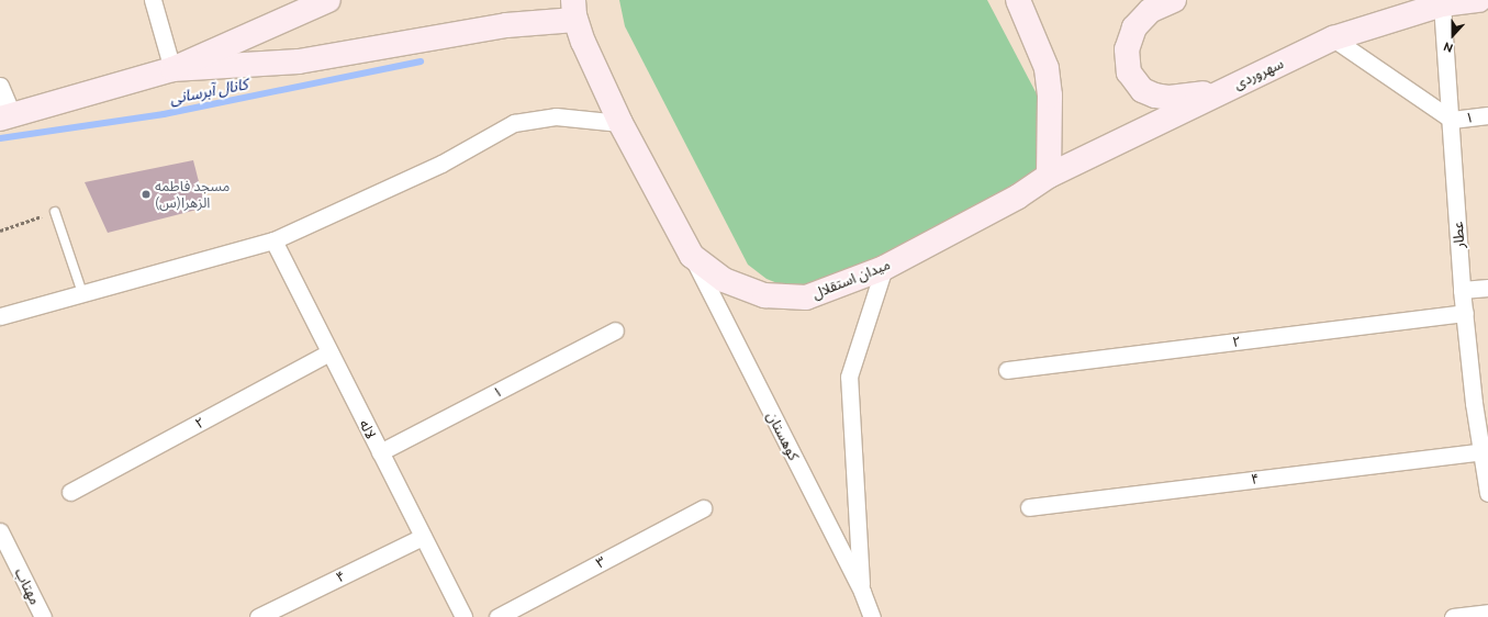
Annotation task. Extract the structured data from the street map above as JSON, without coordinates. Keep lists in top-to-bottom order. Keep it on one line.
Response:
{"streets":{"street":["سهروردی","۱","عطار","میدان استقلال","۲","لاله","کوهستان","۴","۳","مهتاب"]},"crossings":[["سهروردی","عطار"],["سهروردی","میدان استقلال"],["۱","عطار"],["۱","لاله"],["عطار","۲"],["عطار","۴"],["میدان استقلال","کوهستان"],["۲","لاله"],["لاله","۴"]],"water":["کانال آبرسانی"],"places":["مسجد فاطمه الزهرا(س)"],"north":"bottom"}
